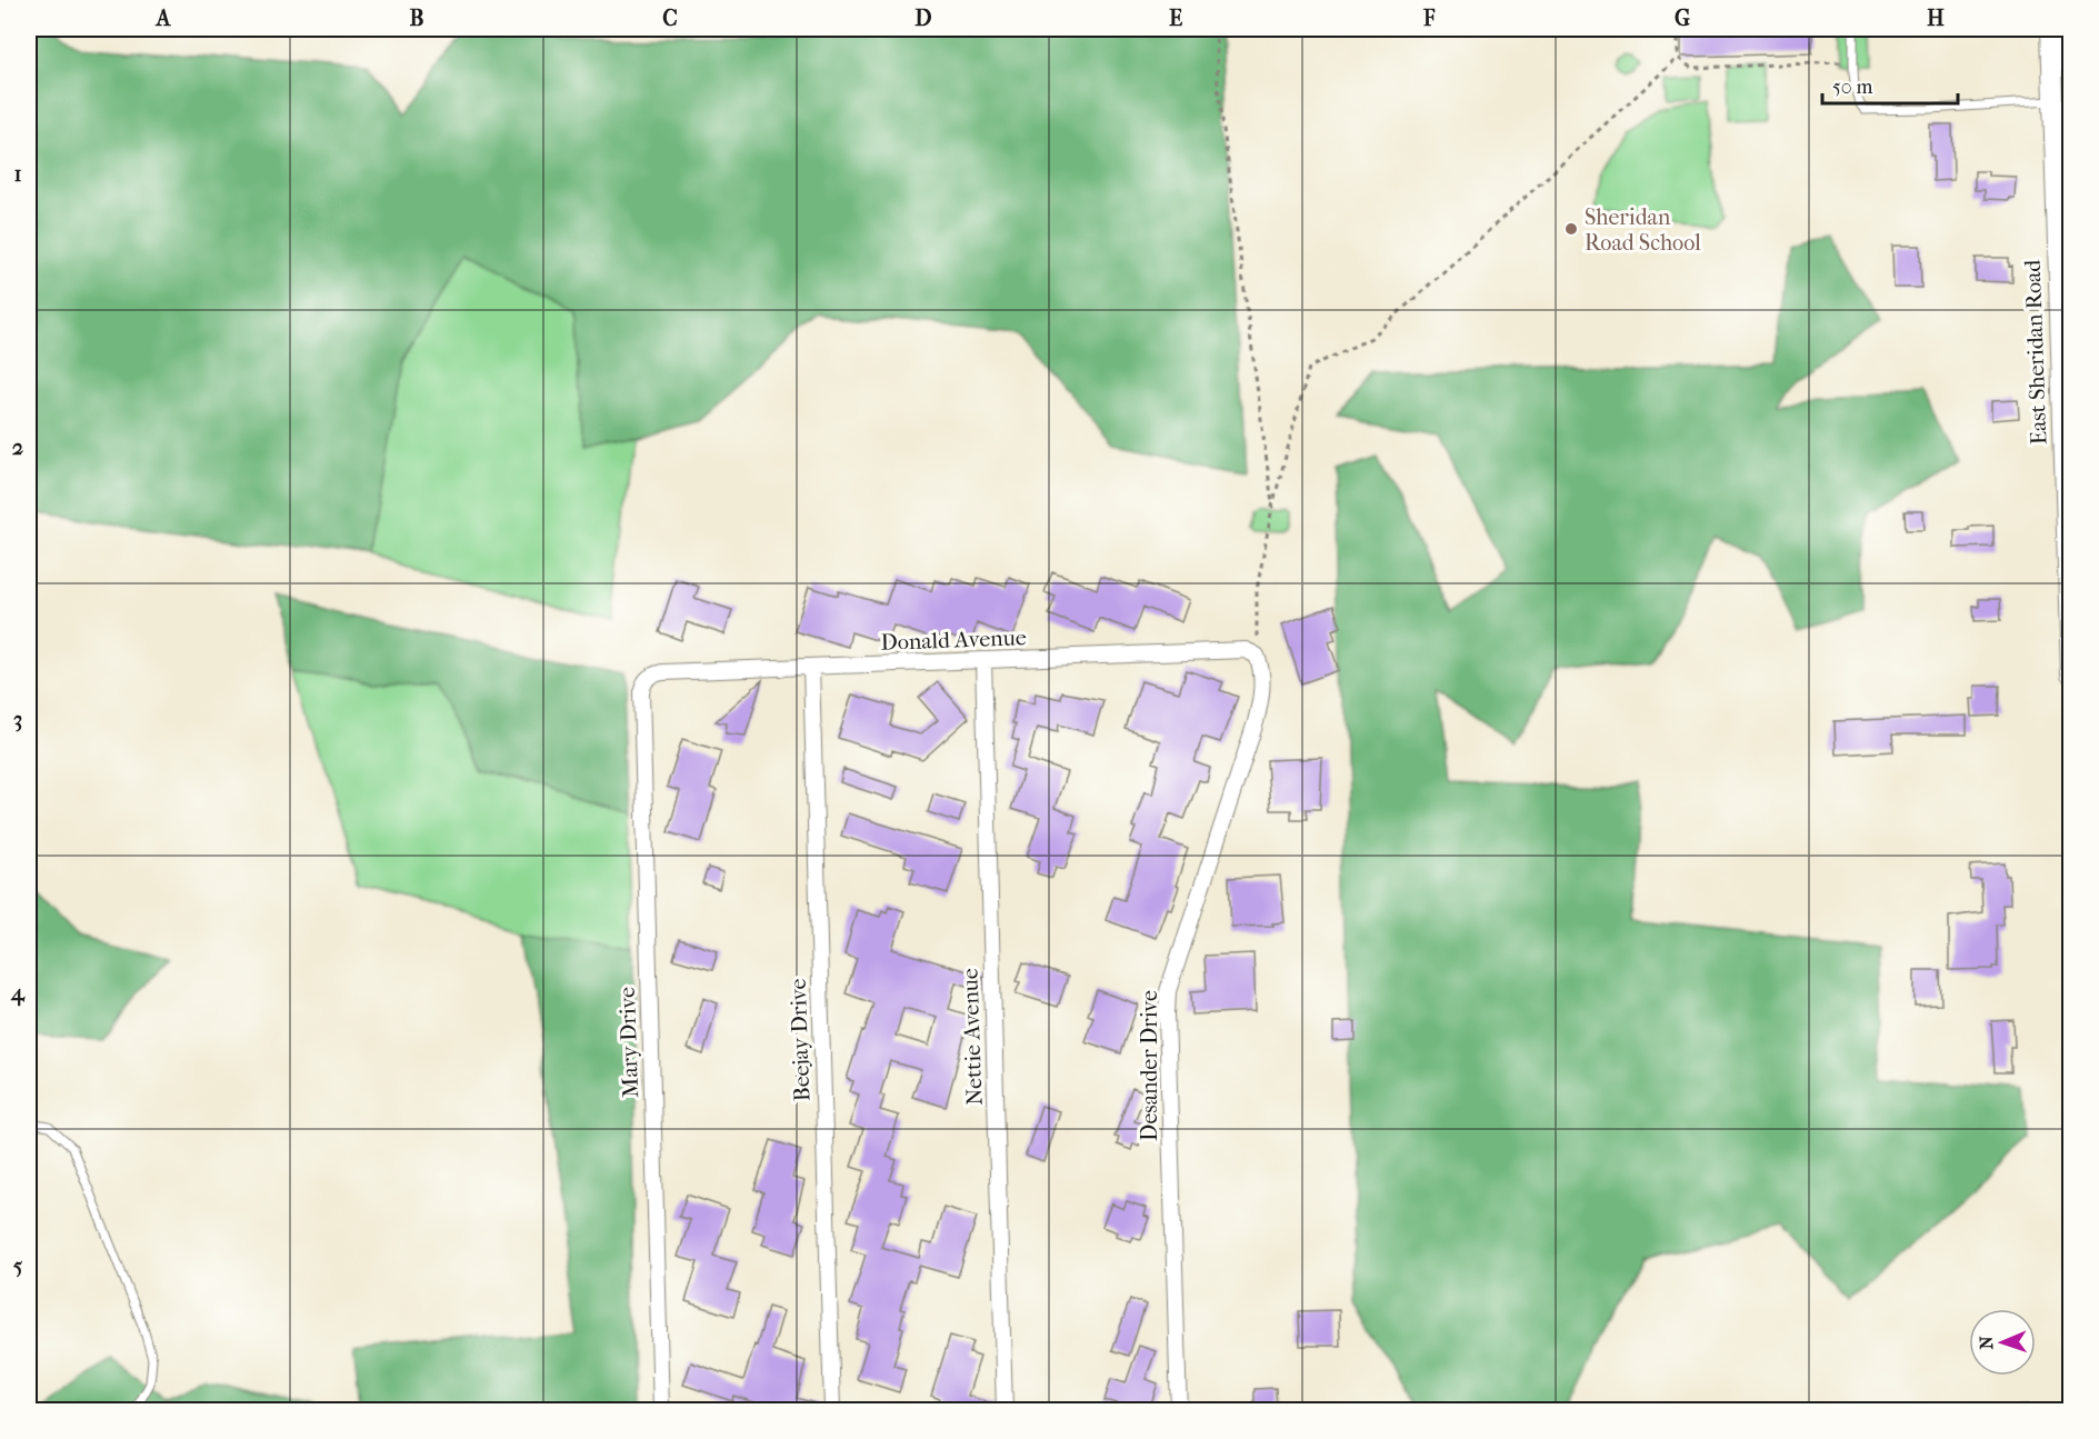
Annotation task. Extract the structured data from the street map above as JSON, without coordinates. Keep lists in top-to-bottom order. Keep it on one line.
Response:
{"streets":{"street":["East Sheridan Road","Donald Avenue","Nettie Avenue","Beejay Drive","Mary Drive","Desander Drive"]},"crossings":[["Donald Avenue","Nettie Avenue"],["Donald Avenue","Beejay Drive"],["Donald Avenue","Mary Drive"],["Donald Avenue","Desander Drive"]],"places":["Sheridan Road School"],"scale_bar":"50 m","north":"left","grid":{"columns":["A","B","C","D","E","F","G","H"],"rows":["1","2","3","4","5"]}}
